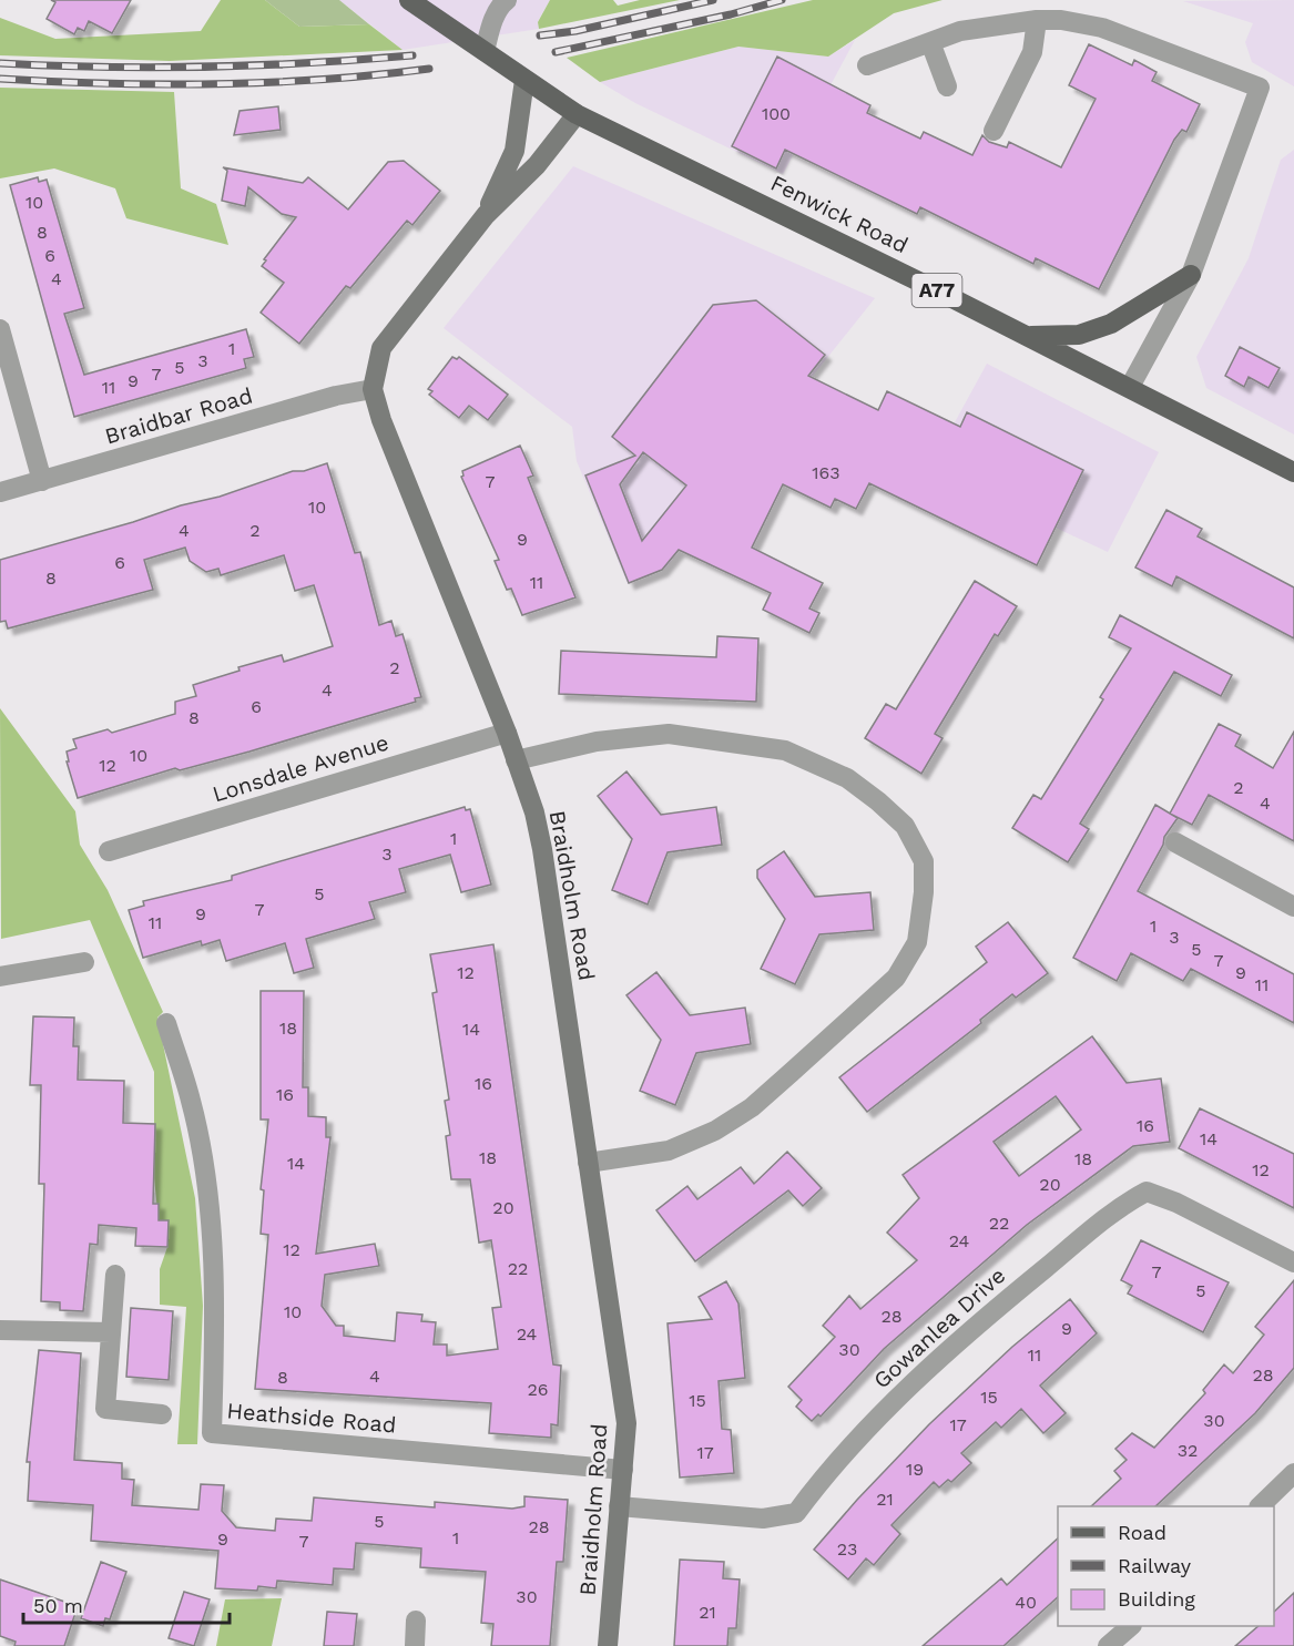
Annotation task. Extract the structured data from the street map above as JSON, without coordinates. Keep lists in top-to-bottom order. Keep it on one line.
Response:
{"streets":{"main road":["Fenwick Road","A77"],"street":["Braidbar Road","Lonsdale Avenue","Braidholm Road","Gowanlea Drive","Heathside Road"]},"crossings":[["Fenwick Road","Braidholm Road"],["Braidbar Road","Braidholm Road"],["Lonsdale Avenue","Braidholm Road"],["Braidholm Road","Gowanlea Drive"],["Braidholm Road","Heathside Road"]],"house_numbers":["100","10","8","6","4","1","3","5","7","9","11","163","7","10","4","2","9","6","8","11","2","4","6","8","10","12","2","4","1","3","5","7","9","11","1","3","5","7","12","9","11","18","14","16","16","16","14","18","18","14","12","20","20","22","24","12","22","7","5","10","28","9","24","30","11","28","4","8","26","15","15","30","17","32","17","19","21","5","28","1","9","7","23","30","40","21"],"legend":["Road","Railway","Building"],"scale_bar":"50 m"}
